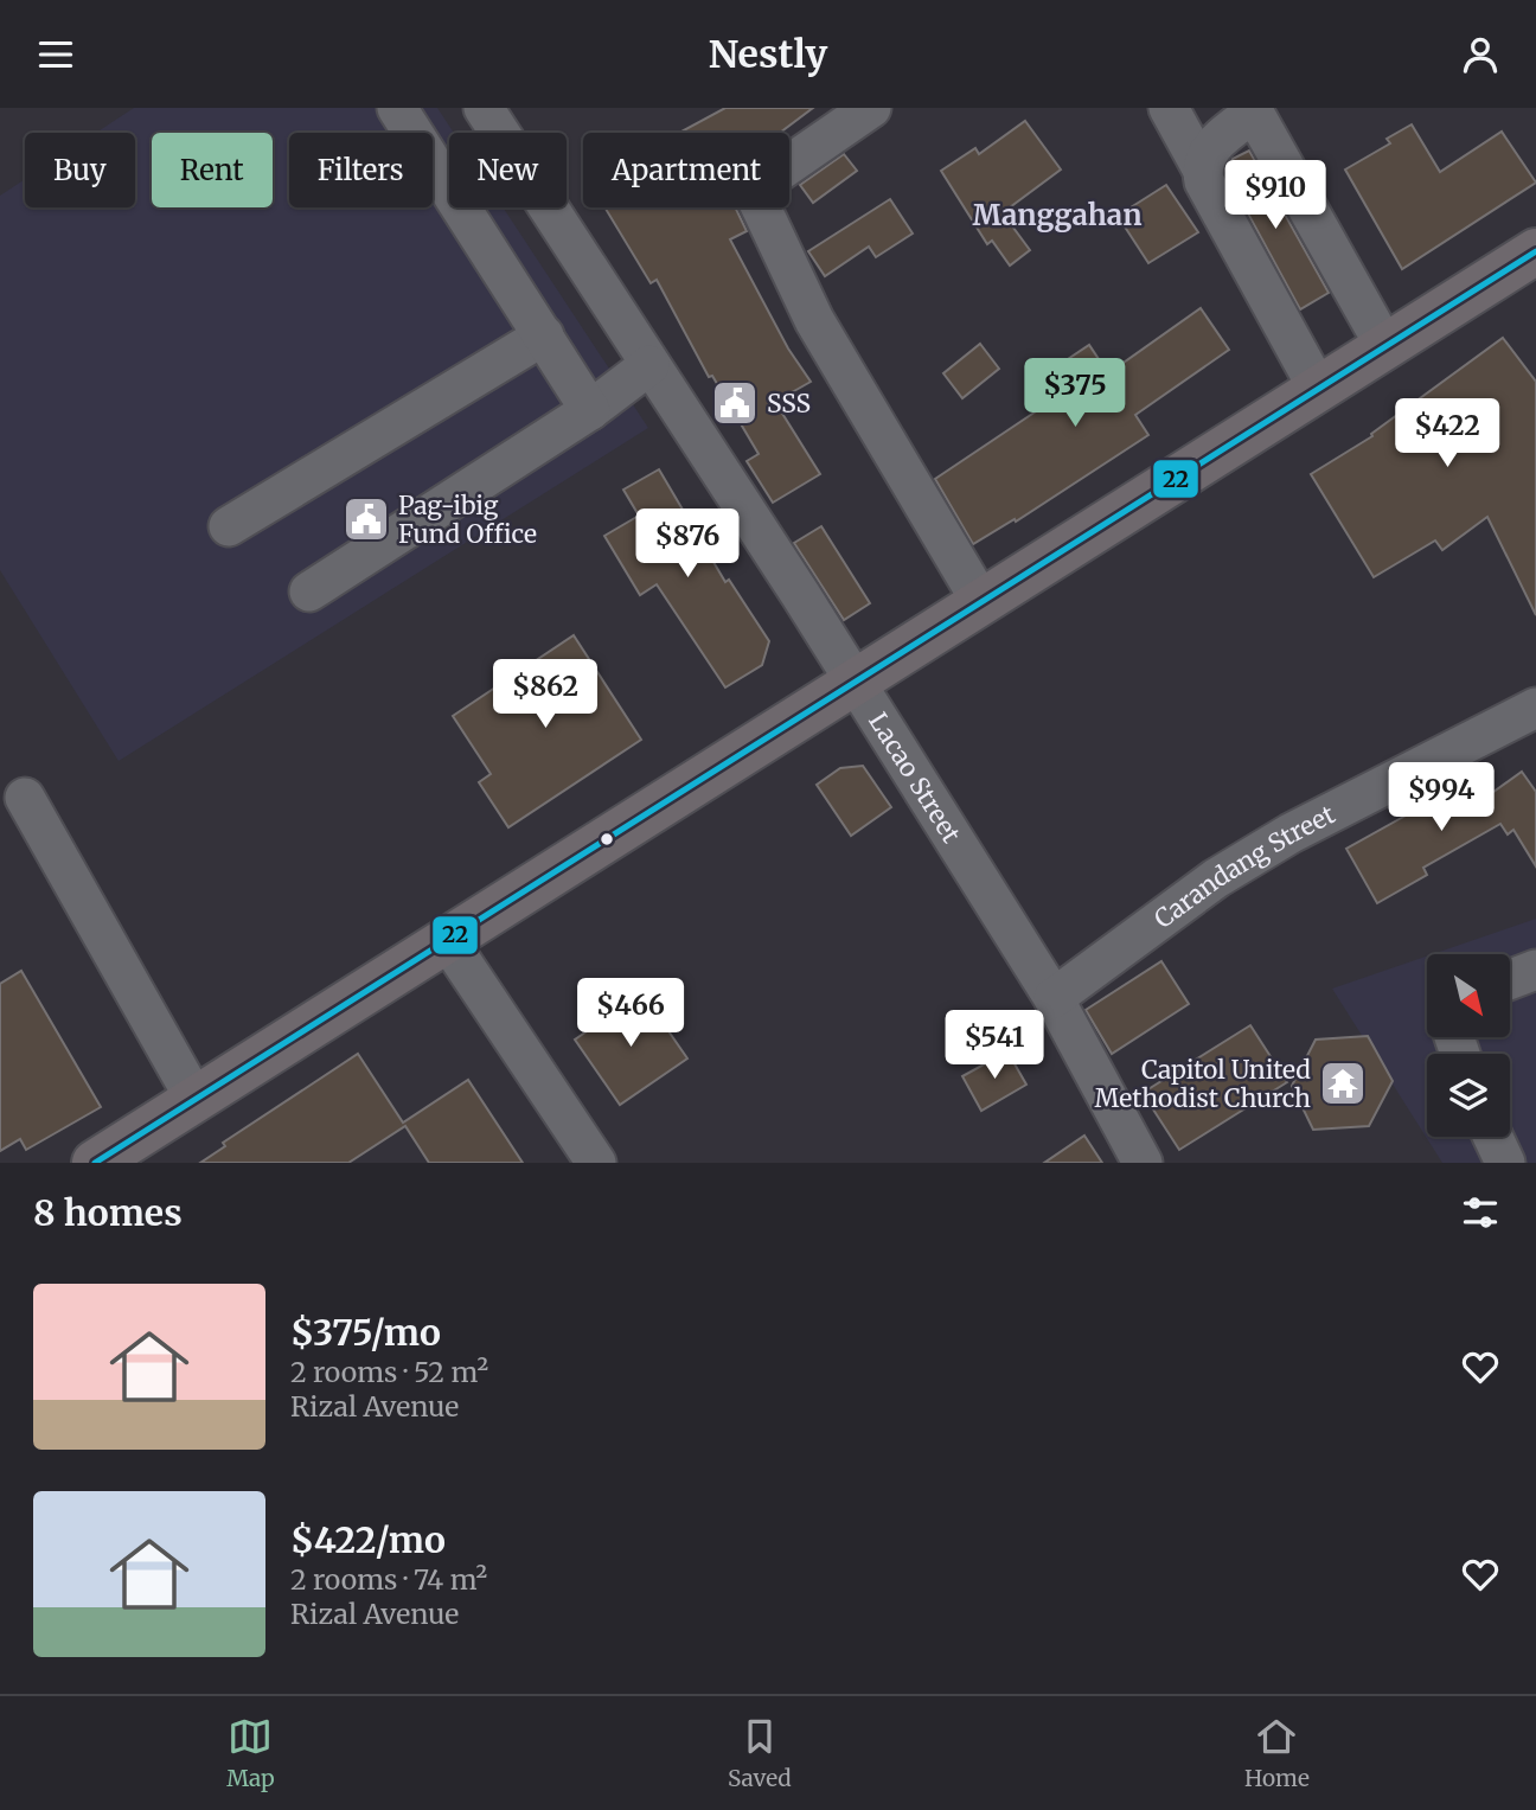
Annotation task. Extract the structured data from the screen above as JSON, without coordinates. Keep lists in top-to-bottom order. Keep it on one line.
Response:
{"streets":{"street":["Lacao Street","Carandang Street"]},"crossings":[["Lacao Street","Carandang Street"]],"districts":["Manggahan"],"places":{"public building":["SSS","Pag-ibig Fund Office"],"temple":["Capitol United Methodist Church"]},"lines":["transit line 22"],"north":"bottom right","page":{"header":"Nestly","chip":["Buy","Rent","Filters","New","Apartment"],"price":["$910","$375","$422","$876","$862","$994","$466","$541"],"heading":"8 homes","list":[{"name":"$375/mo","note":"2 rooms · 52 m² · Rizal Avenue"},{"name":"$422/mo","note":"2 rooms · 74 m² · Rizal Avenue"}],"tabs":["Map","Saved","Home"]}}
